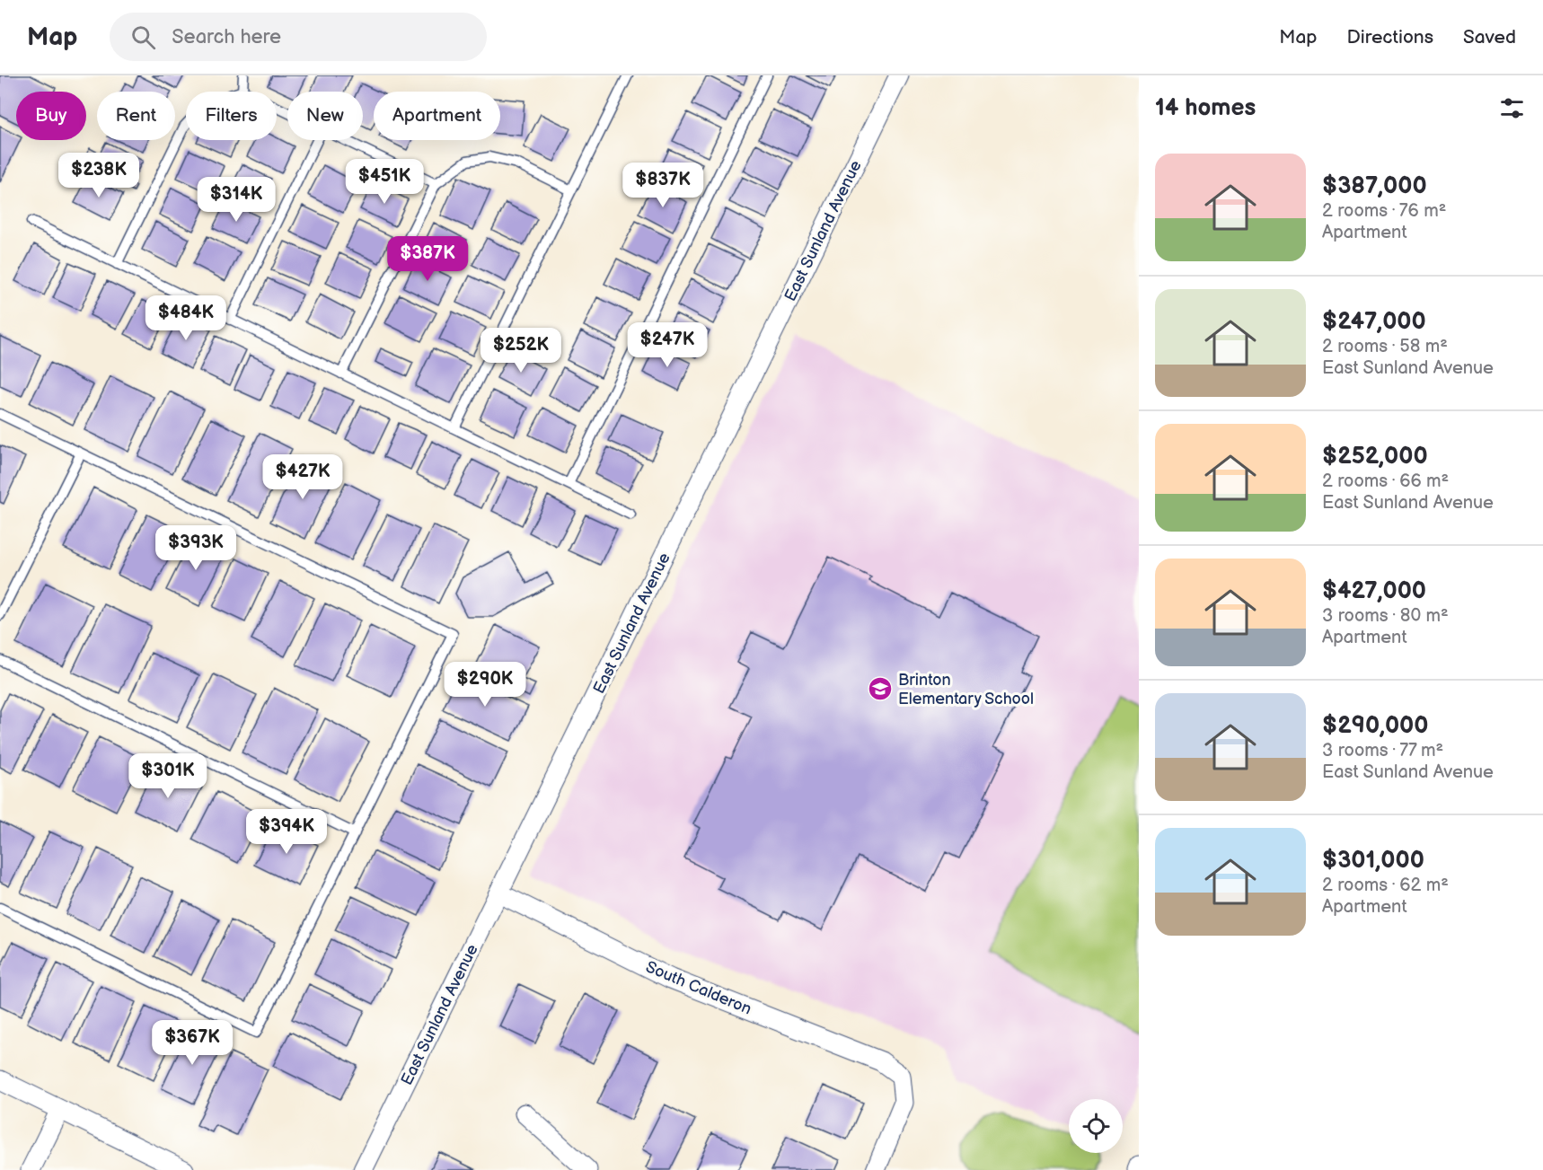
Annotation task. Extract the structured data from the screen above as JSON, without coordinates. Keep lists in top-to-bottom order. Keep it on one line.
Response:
{"streets":{"street":["East Sunland Avenue","South Calderon"]},"crossings":[["East Sunland Avenue","South Calderon"]],"places":{"school or university":["Brinton Elementary School"]},"page":{"header":"Map","search":"Search here","nav":["Map","Directions","Saved"],"heading":"14 homes","chip":["Buy","Rent","Filters","New","Apartment"],"list":[{"name":"$387,000","note":"2 rooms · 76 m² · Apartment"},{"name":"$247,000","note":"2 rooms · 58 m² · East Sunland Avenue"},{"name":"$252,000","note":"2 rooms · 66 m² · East Sunland Avenue"},{"name":"$427,000","note":"3 rooms · 80 m² · Apartment"},{"name":"$290,000","note":"3 rooms · 77 m² · East Sunland Avenue"},{"name":"$301,000","note":"2 rooms · 62 m² · Apartment"}],"price":["$238K","$451K","$837K","$314K","$387K","$484K","$247K","$252K","$427K","$393K","$290K","$301K","$394K","$367K"]}}
